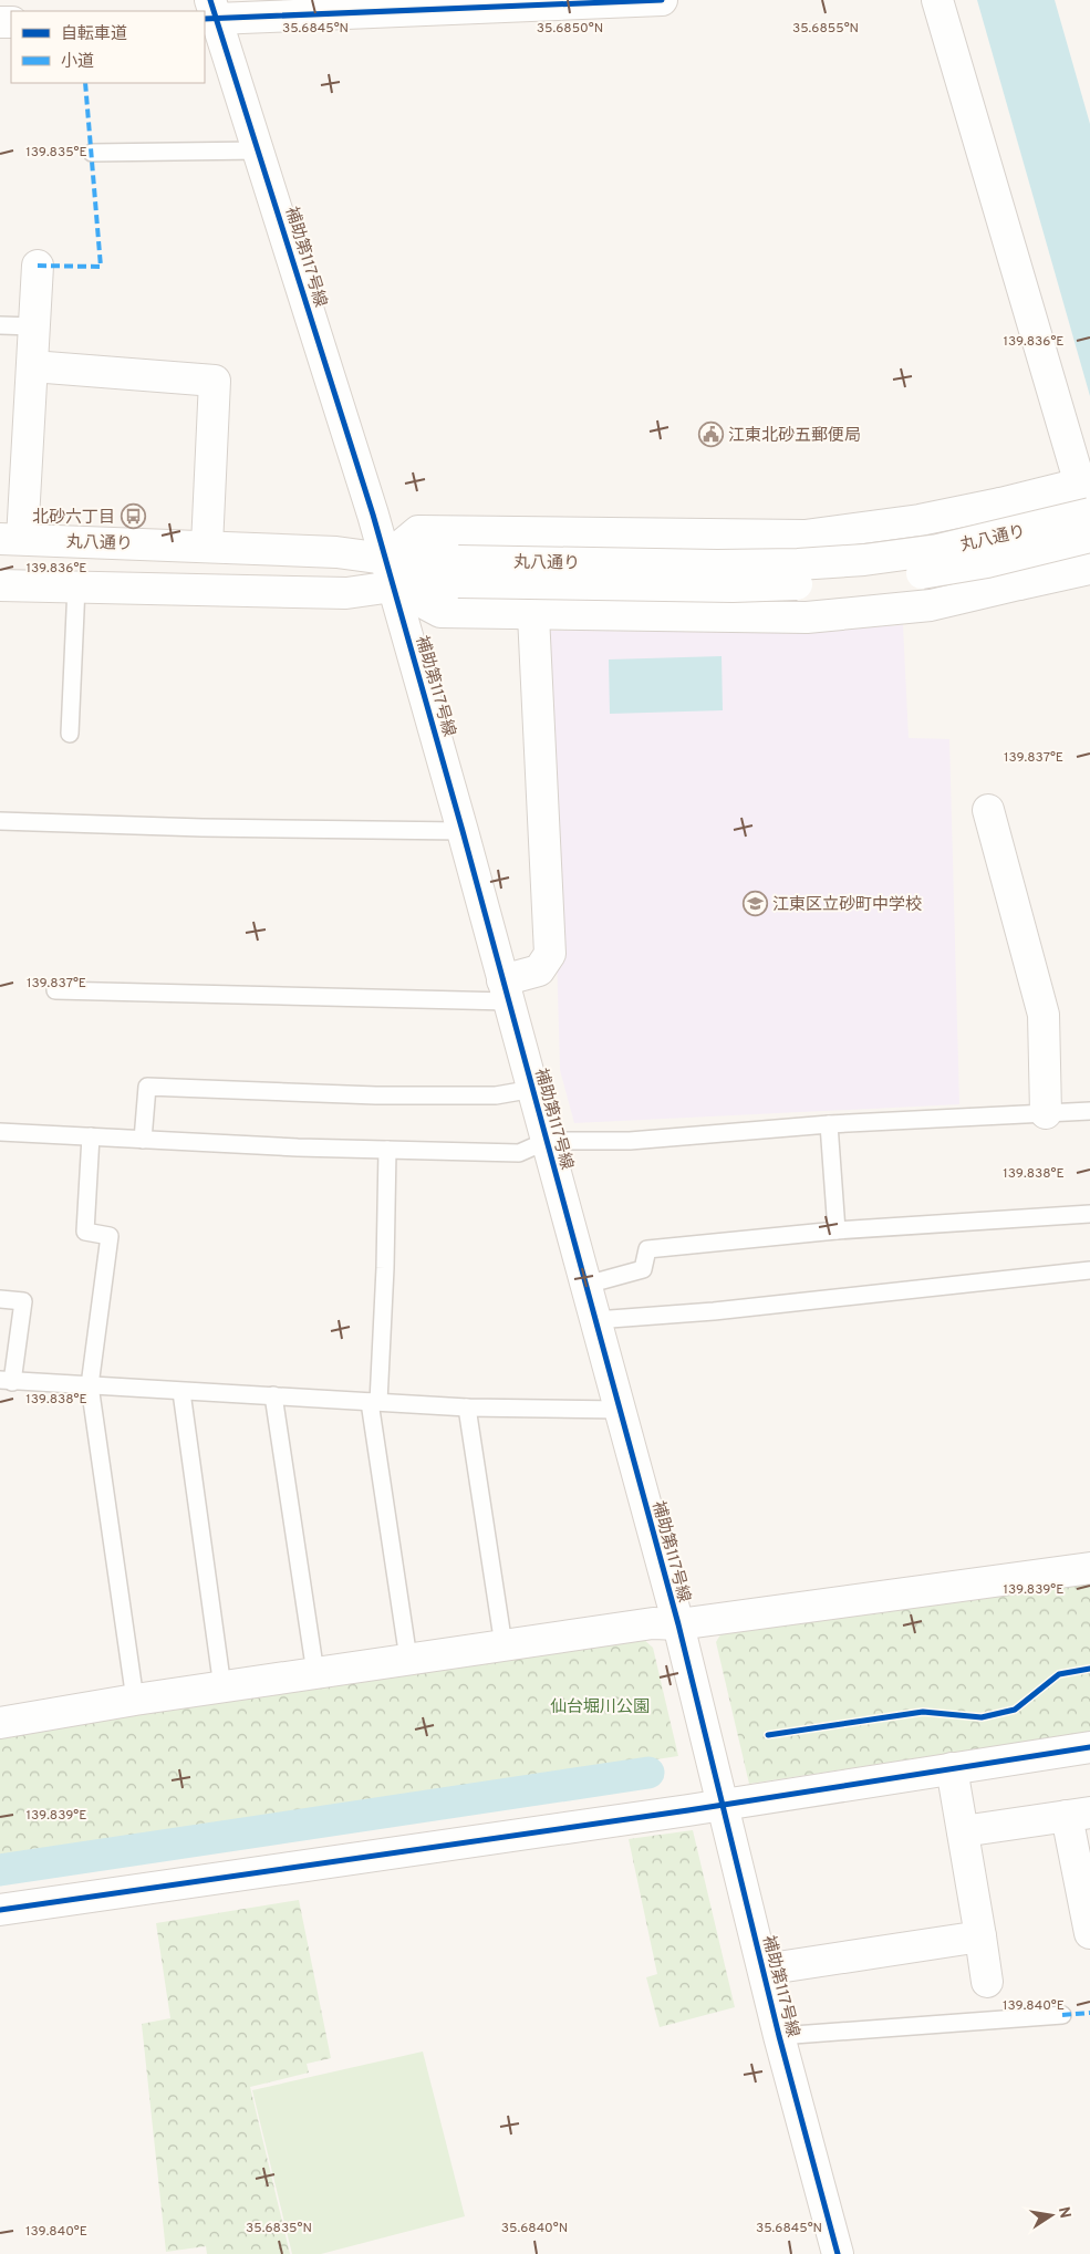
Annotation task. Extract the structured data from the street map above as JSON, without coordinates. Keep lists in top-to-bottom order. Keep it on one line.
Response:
{"streets":{"street":["補助第117号線","丸八通り"]},"crossings":[["補助第117号線","丸八通り"]],"parks":["仙台堀川公園"],"places":{"public building":["江東北砂五郵便局"],"bus stop":["北砂六丁目"],"school or university":["江東区立砂町中学校"]},"legend":["自転車道","小道"],"north":"right","coordinates":["35.6845°N","35.6850°N","35.6855°N","139.835°E","139.836°E","139.837°E","139.838°E","139.839°E","139.840°E","35.6835°N","35.6840°N"]}
